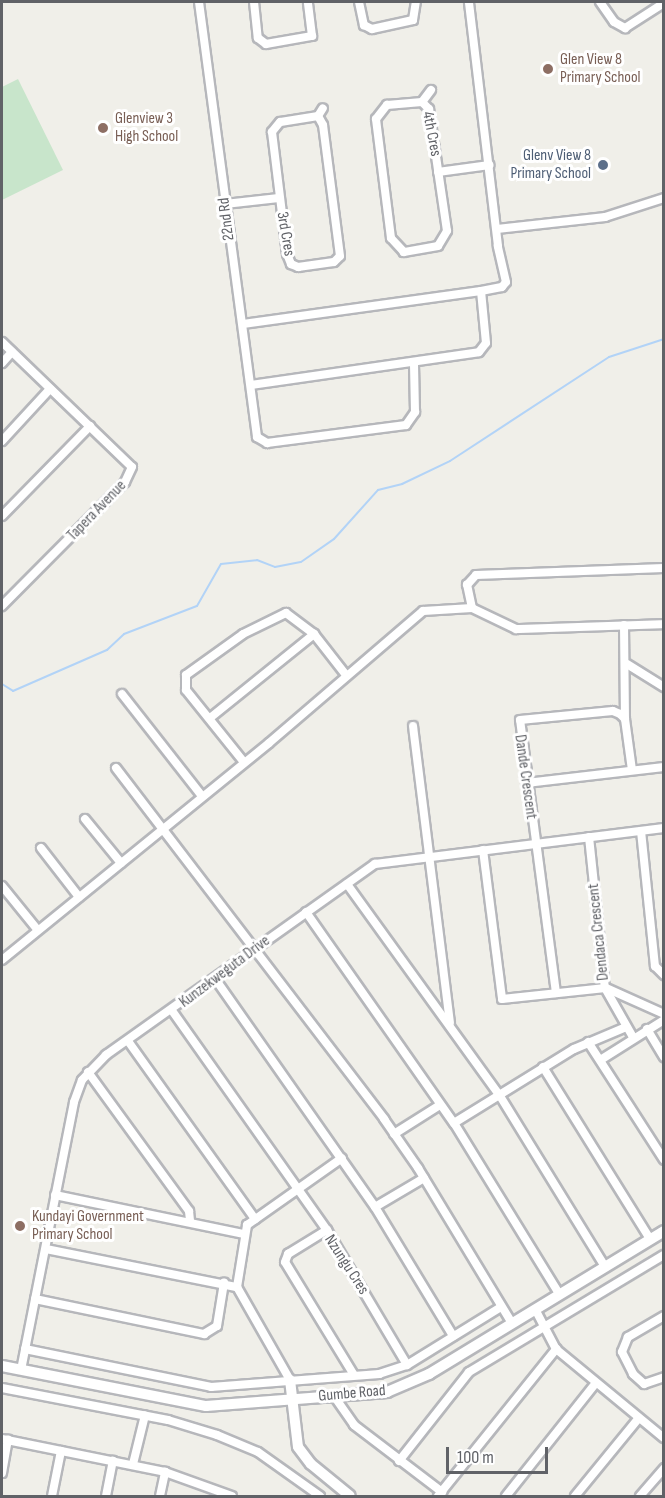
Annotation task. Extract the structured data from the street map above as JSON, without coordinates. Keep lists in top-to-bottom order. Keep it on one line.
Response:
{"streets":{"street":["4th Cres","22nd Rd","3rd Cres","Tapera Avenue","Dande Crescent","Dendaca Crescent","Kunzekweguta Drive","Nzungu Cres","Gumbe Road"]},"crossings":[["Dande Crescent","Dendaca Crescent"],["Dande Crescent","Kunzekweguta Drive"],["Dendaca Crescent","Kunzekweguta Drive"],["Kunzekweguta Drive","Gumbe Road"]],"places":["Glen View 8 Primary School","Glenview 3 High School","Glenv View 8 Primary School","Kundayi Government Primary School"],"scale_bar":"100 m"}
